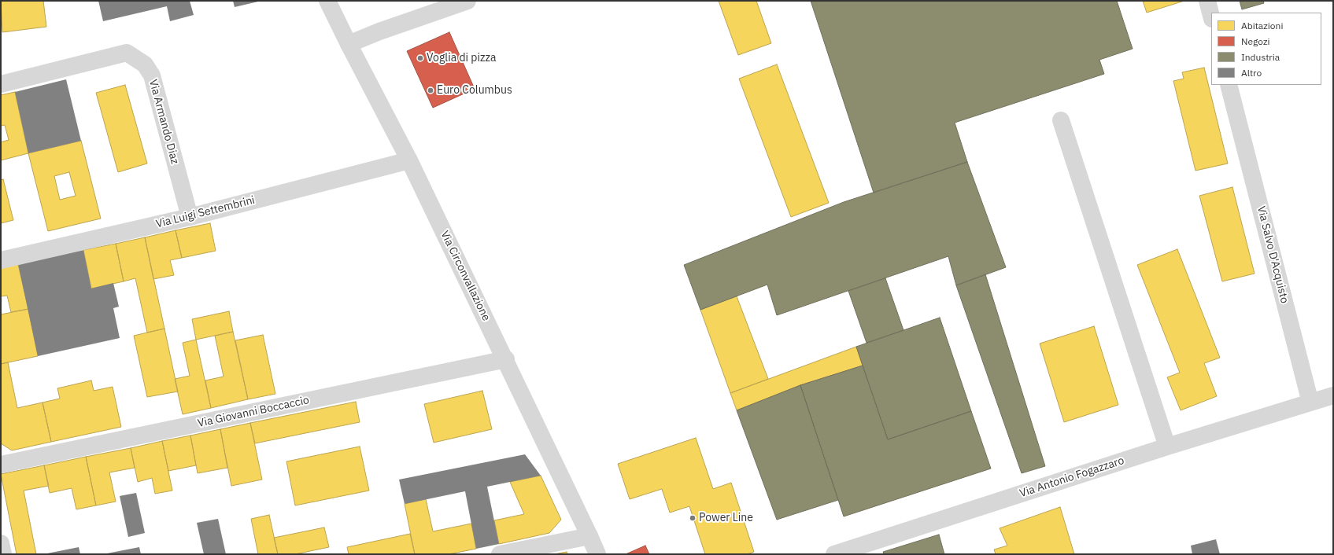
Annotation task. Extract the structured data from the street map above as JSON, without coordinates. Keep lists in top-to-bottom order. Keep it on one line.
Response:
{"streets":{"street":["Via Armando Diaz","Via Luigi Settembrini","Via Salvo D'Acquisto","Via Circonvallazione","Via Giovanni Boccaccio","Via Antonio Fogazzaro"]},"crossings":[["Via Armando Diaz","Via Luigi Settembrini"],["Via Luigi Settembrini","Via Circonvallazione"],["Via Salvo D'Acquisto","Via Antonio Fogazzaro"],["Via Circonvallazione","Via Giovanni Boccaccio"]],"places":["Voglia di pizza","Euro Columbus","Power Line"],"legend":["Abitazioni","Negozi","Industria","Altro"]}
